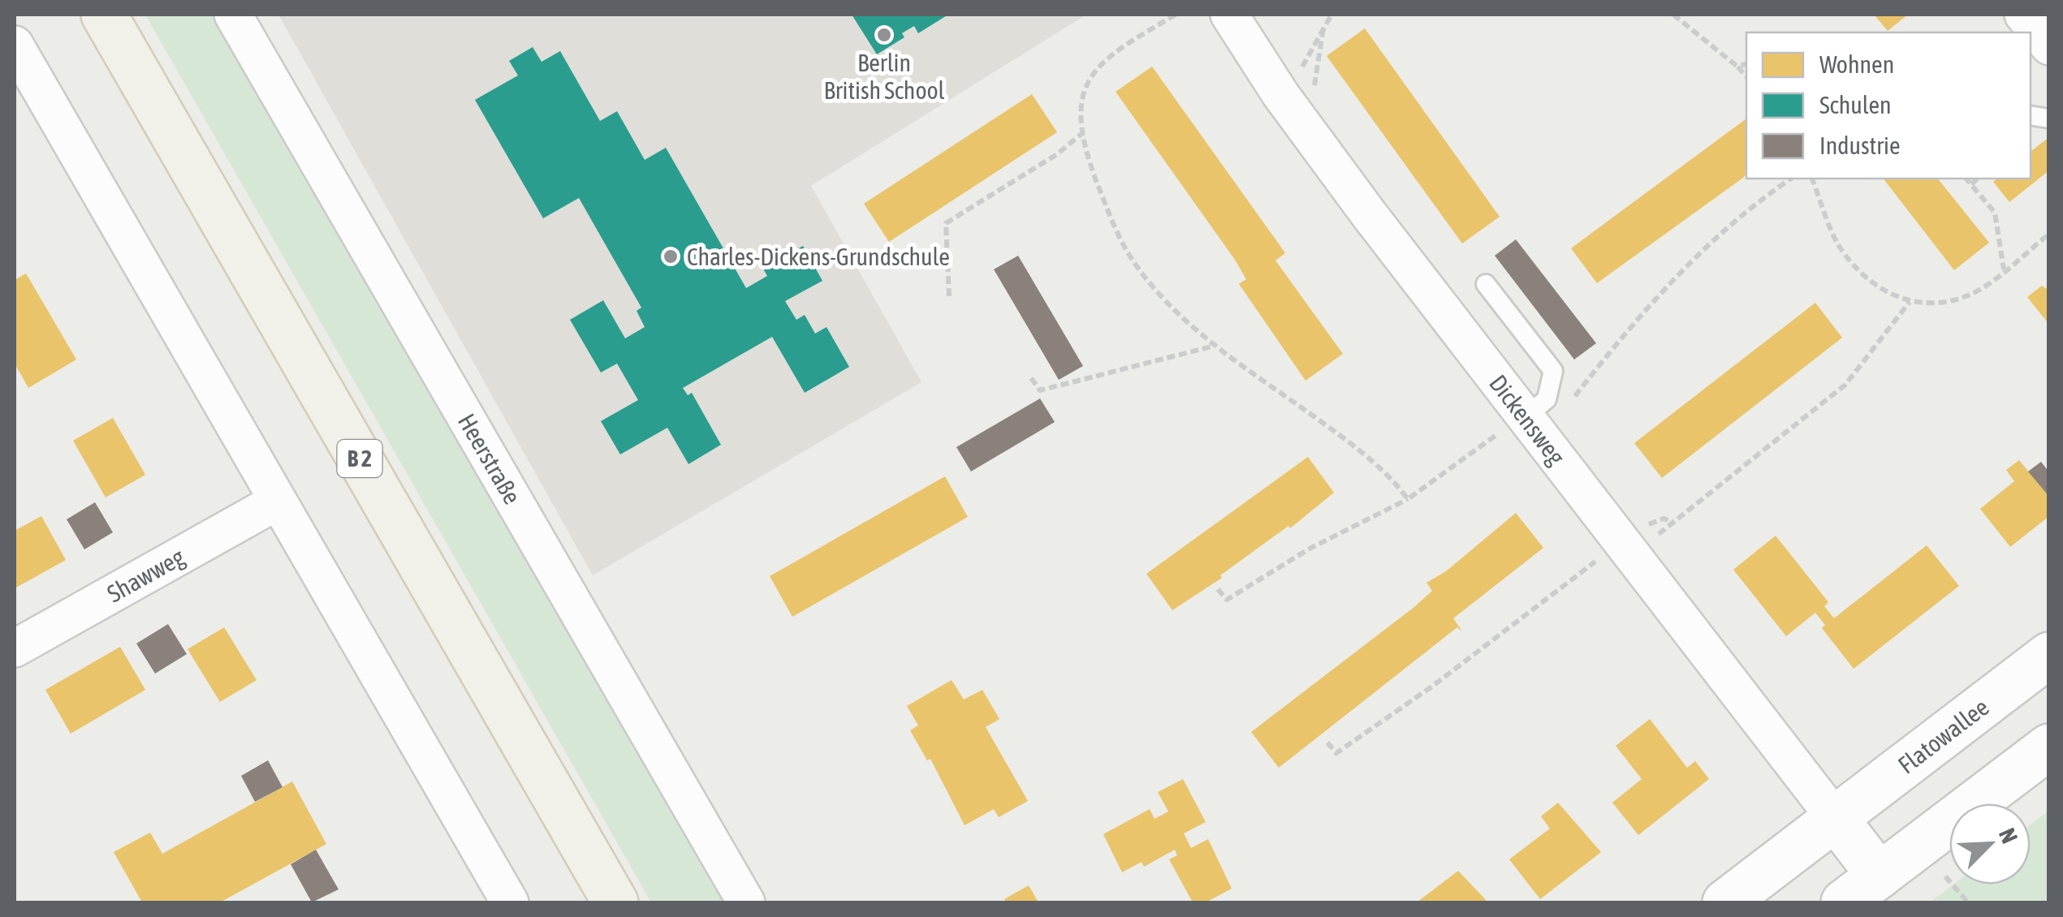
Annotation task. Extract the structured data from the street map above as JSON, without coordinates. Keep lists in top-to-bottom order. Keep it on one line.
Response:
{"streets":{"main road":["B 2","Flatowallee"],"street":["Dickensweg","Heerstraße","Shawweg"]},"crossings":[["Dickensweg","Flatowallee"]],"places":["Berlin British School","Charles-Dickens-Grundschule"],"legend":["Wohnen","Schulen","Industrie"],"north":"top right"}
